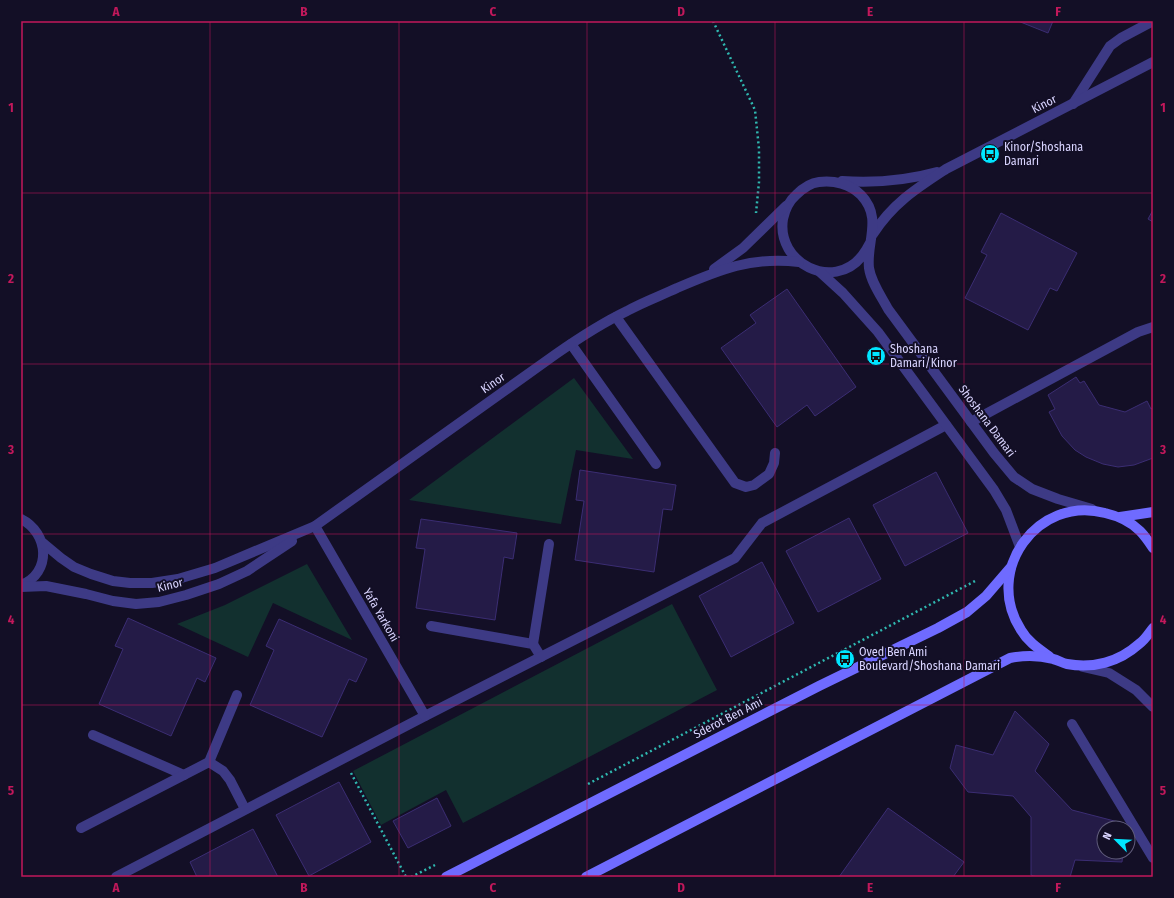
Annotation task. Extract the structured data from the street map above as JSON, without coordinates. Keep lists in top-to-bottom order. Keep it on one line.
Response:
{"streets":{"main road":["Sderot Ben Ami"],"street":["Kinor","Shoshana Damari","Yafa Yarkoni"]},"crossings":[["Kinor","Shoshana Damari"],["Kinor","Yafa Yarkoni"],["Shoshana Damari","Sderot Ben Ami"]],"places":{"bus stop":["Kinor/Shoshana Damari","Shoshana Damari/Kinor","Oved Ben Ami Boulevard/Shoshana Damari"]},"north":"top left","grid":{"columns":["A","B","C","D","E","F"],"rows":["1","2","3","4","5"]}}
